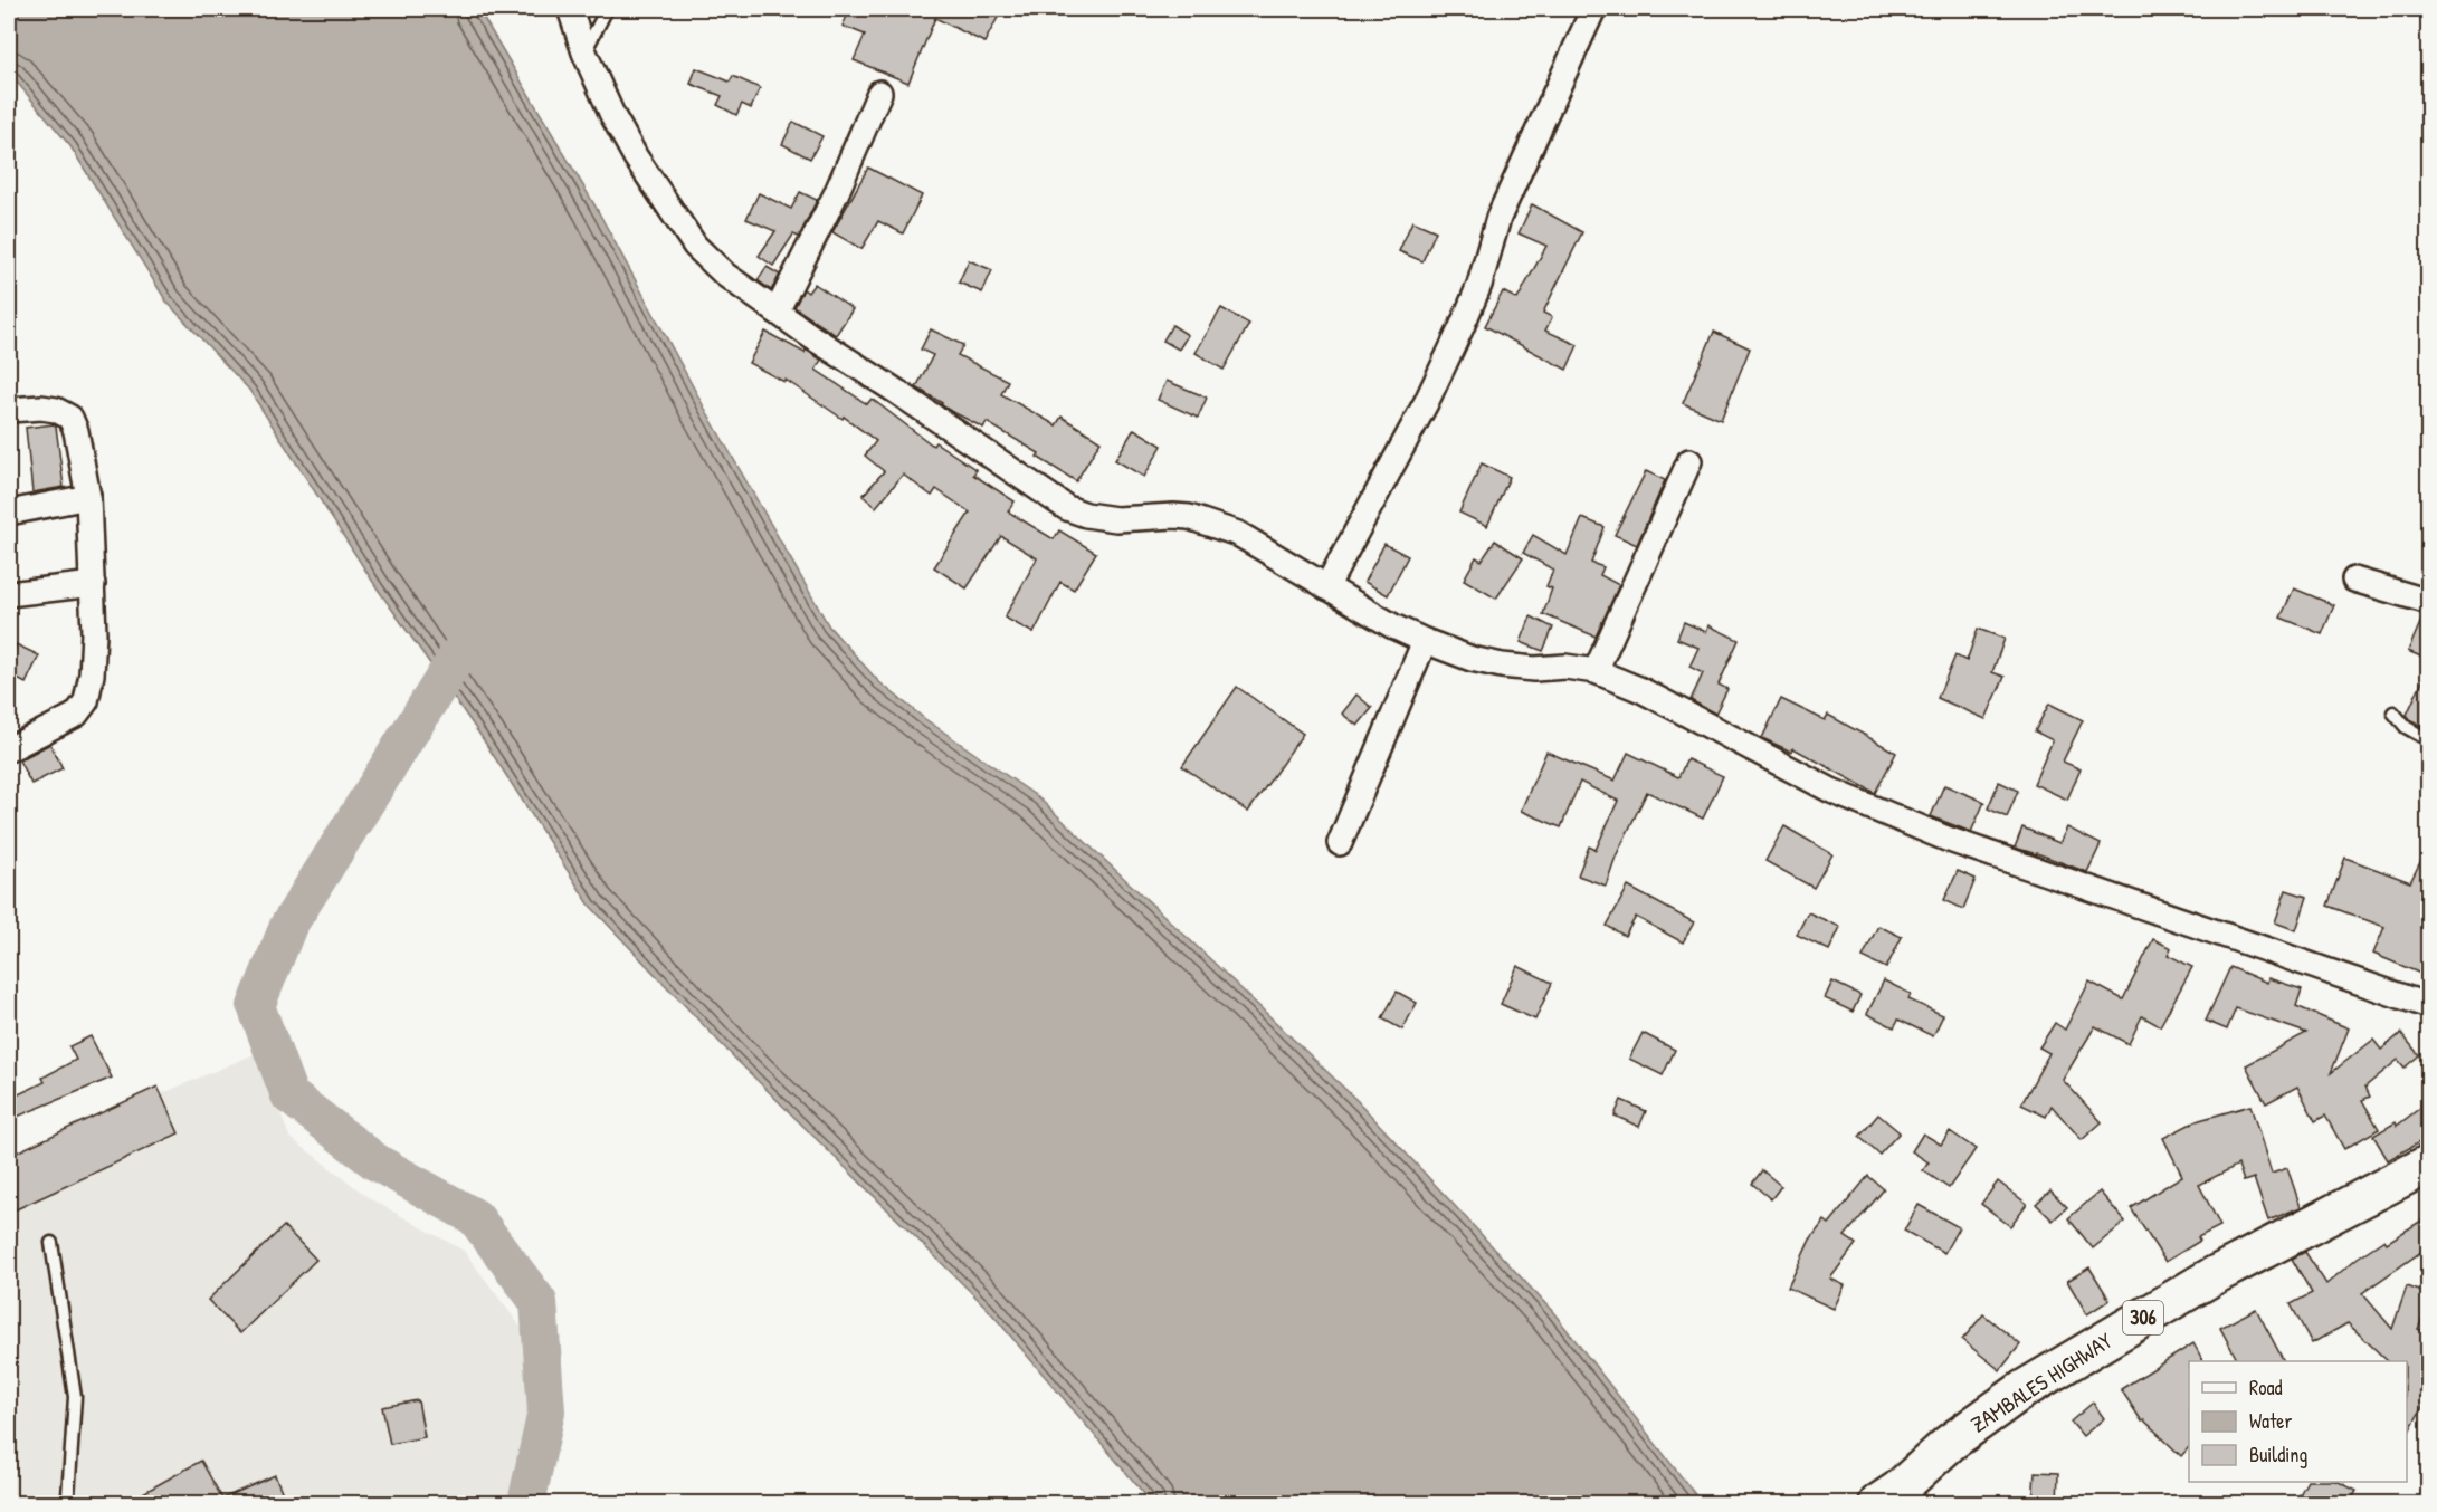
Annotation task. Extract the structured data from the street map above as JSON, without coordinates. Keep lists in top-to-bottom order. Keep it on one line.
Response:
{"streets":{"main road":["306","ZAMBALES HIGHWAY"]},"legend":["Road","Water","Building"]}
